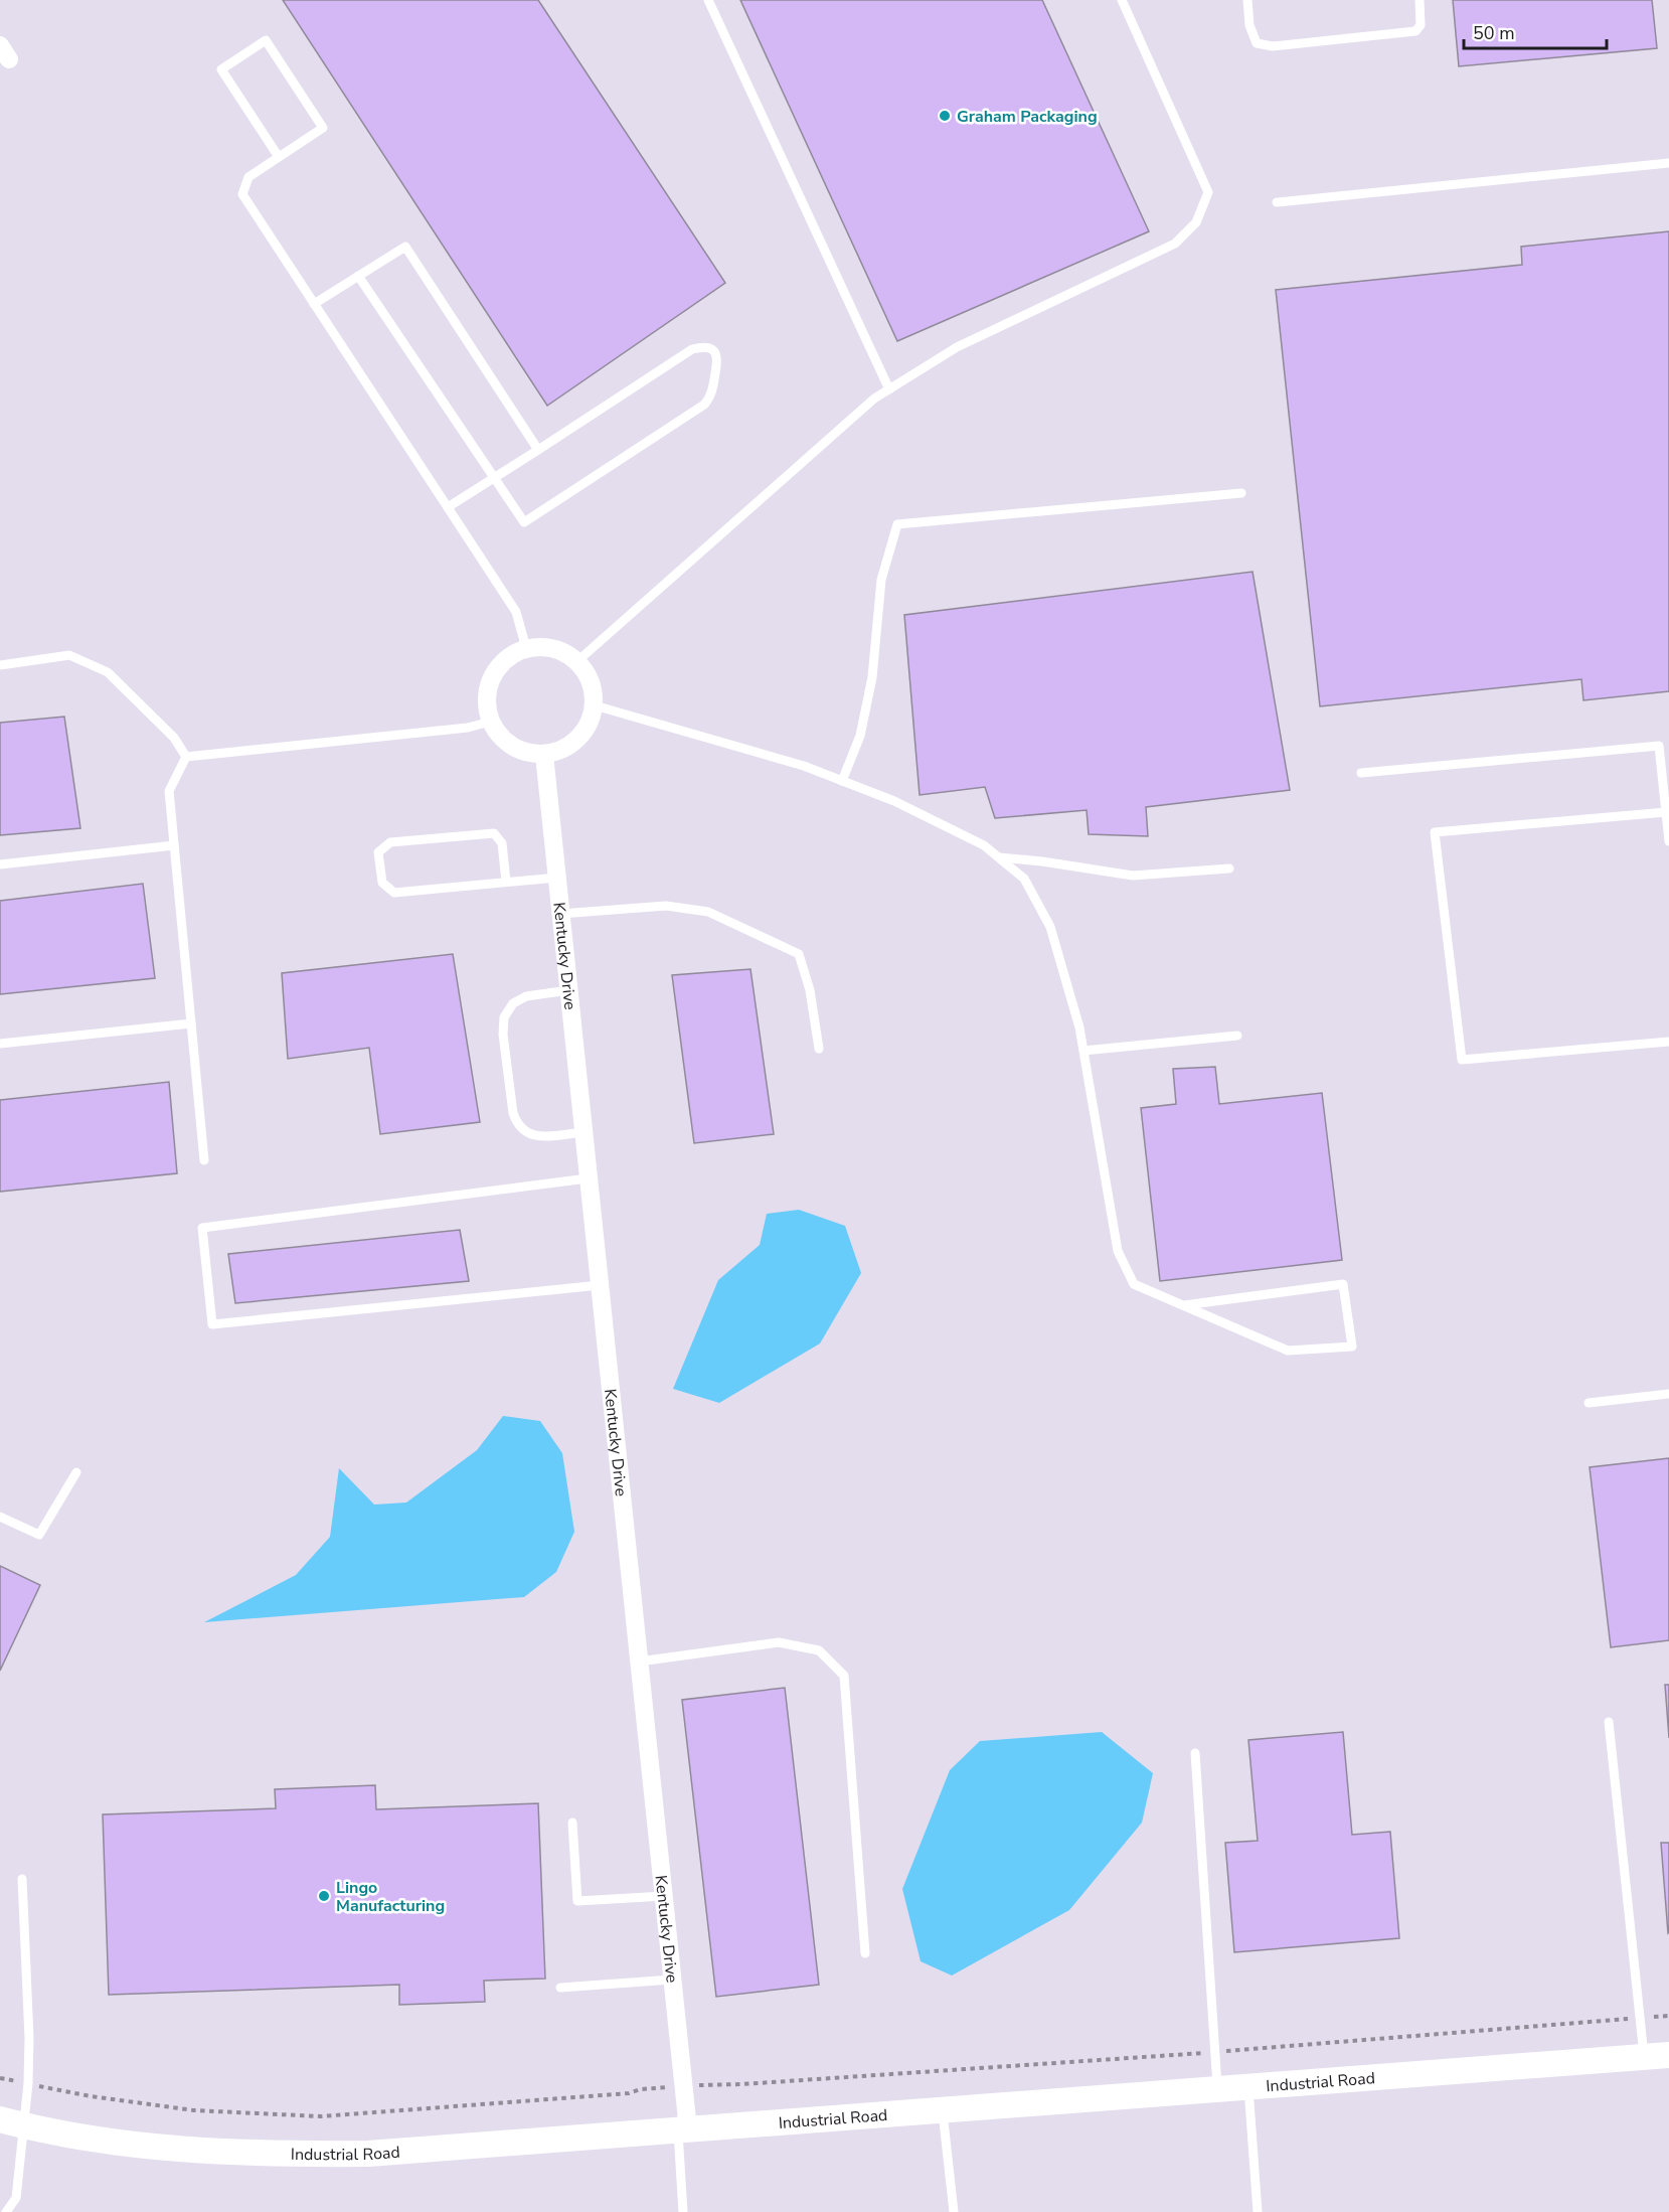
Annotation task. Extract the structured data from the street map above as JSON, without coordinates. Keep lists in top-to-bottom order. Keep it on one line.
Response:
{"streets":{"main road":["Industrial Road"],"street":["Kentucky Drive"]},"crossings":[["Kentucky Drive","Industrial Road"]],"places":["Graham Packaging","Lingo Manufacturing"],"scale_bar":"50 m"}
